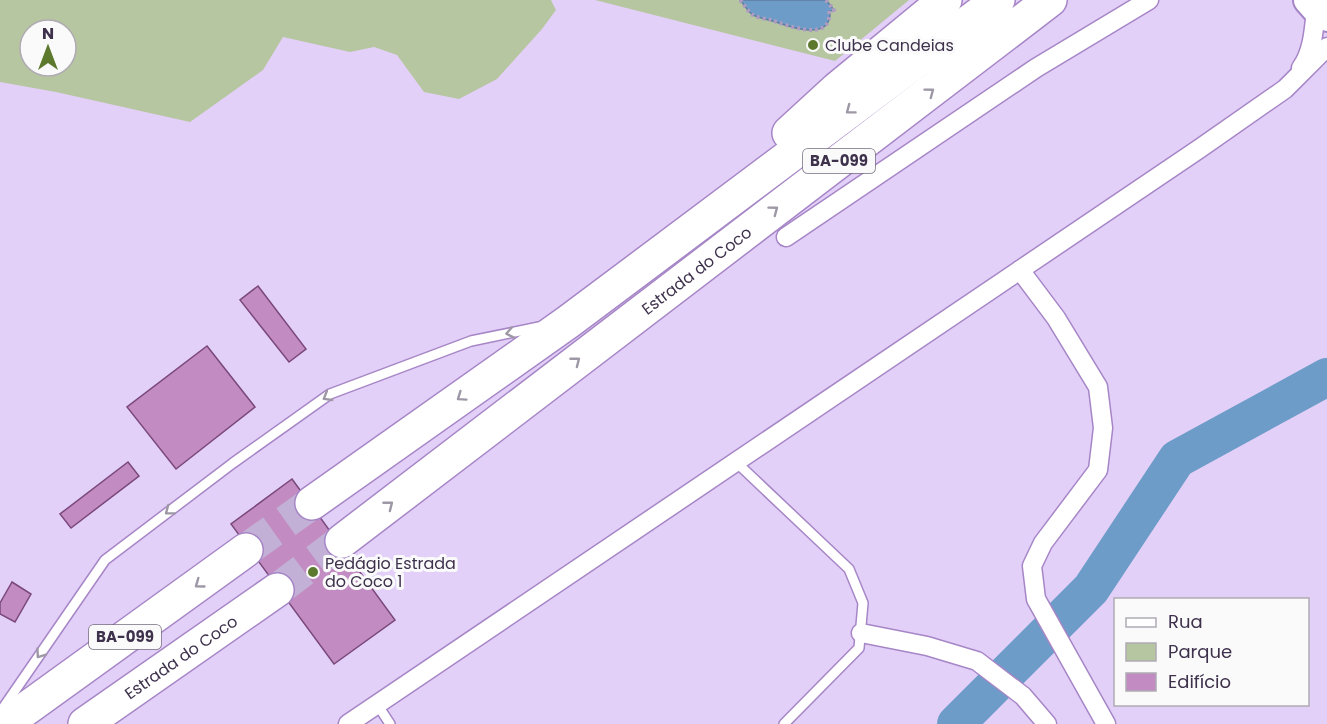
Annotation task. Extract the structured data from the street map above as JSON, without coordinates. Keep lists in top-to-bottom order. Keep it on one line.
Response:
{"streets":{"highway":["BA-099","Estrada do Coco"]},"places":["Clube Candeias","Pedágio Estrada do Coco 1"],"legend":["Rua","Parque","Edifício"],"north":"top"}
